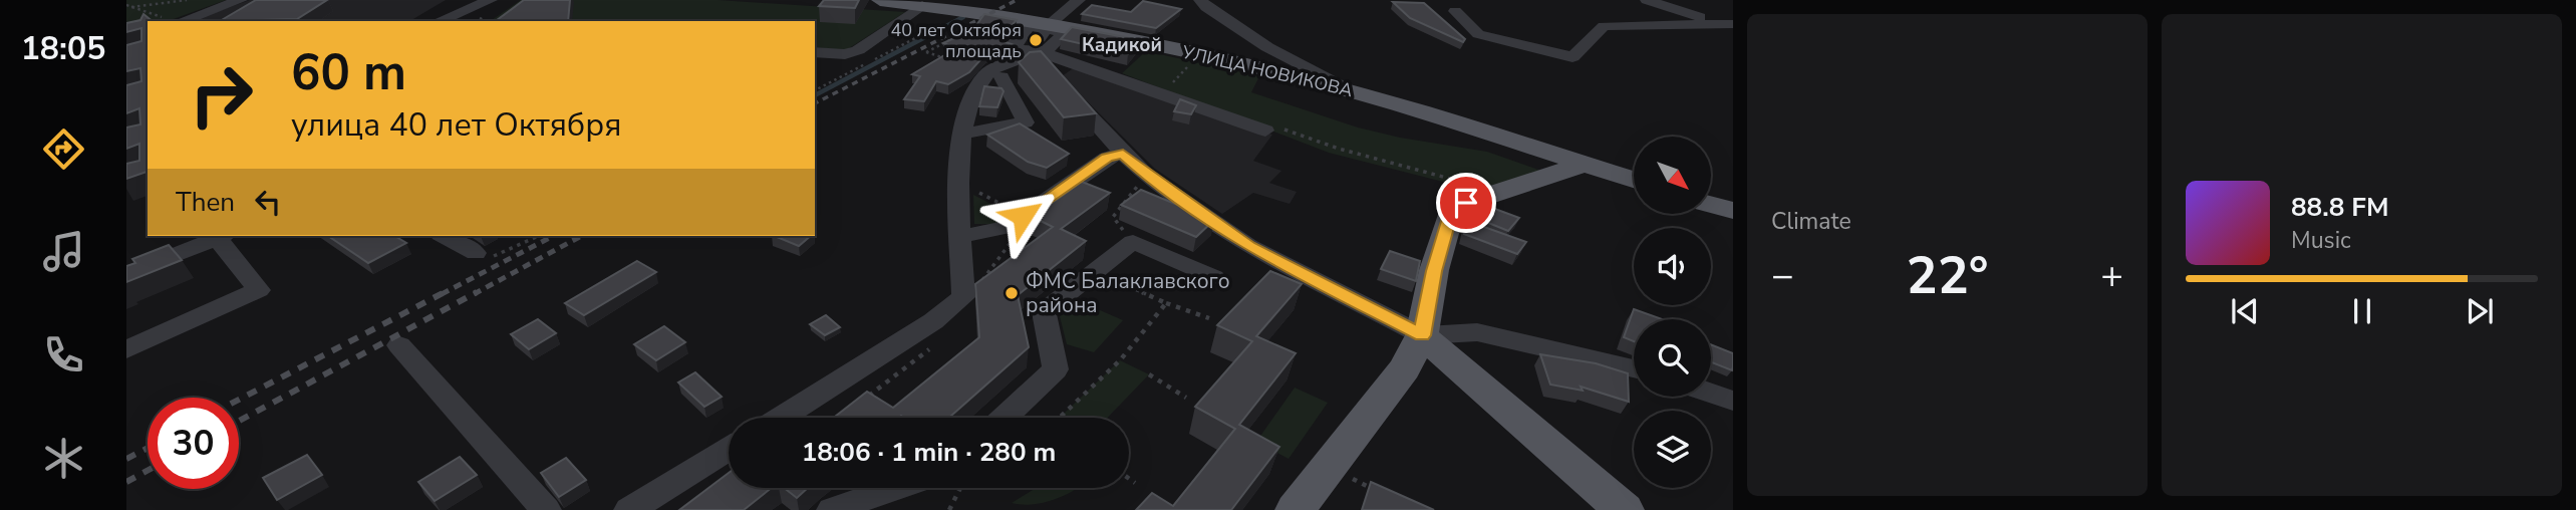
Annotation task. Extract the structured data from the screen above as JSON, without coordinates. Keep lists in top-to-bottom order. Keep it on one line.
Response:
{"streets":{"main road":["УЛИЦА НОВИКОВА"]},"districts":["Кадикой"],"places":["40 лет Октября площадь","ФМС Балаклавского района"],"north":"bottom right","page":{"tabs":"18:05","tile":"Climate","turn":["60 m","улица 40 лет Октября"],"then":"Then","song":["88.8 FM","Music"],"heat":["−","22°","+"],"limit":"30","trip":"18:06 · 1 min · 280 m"}}
